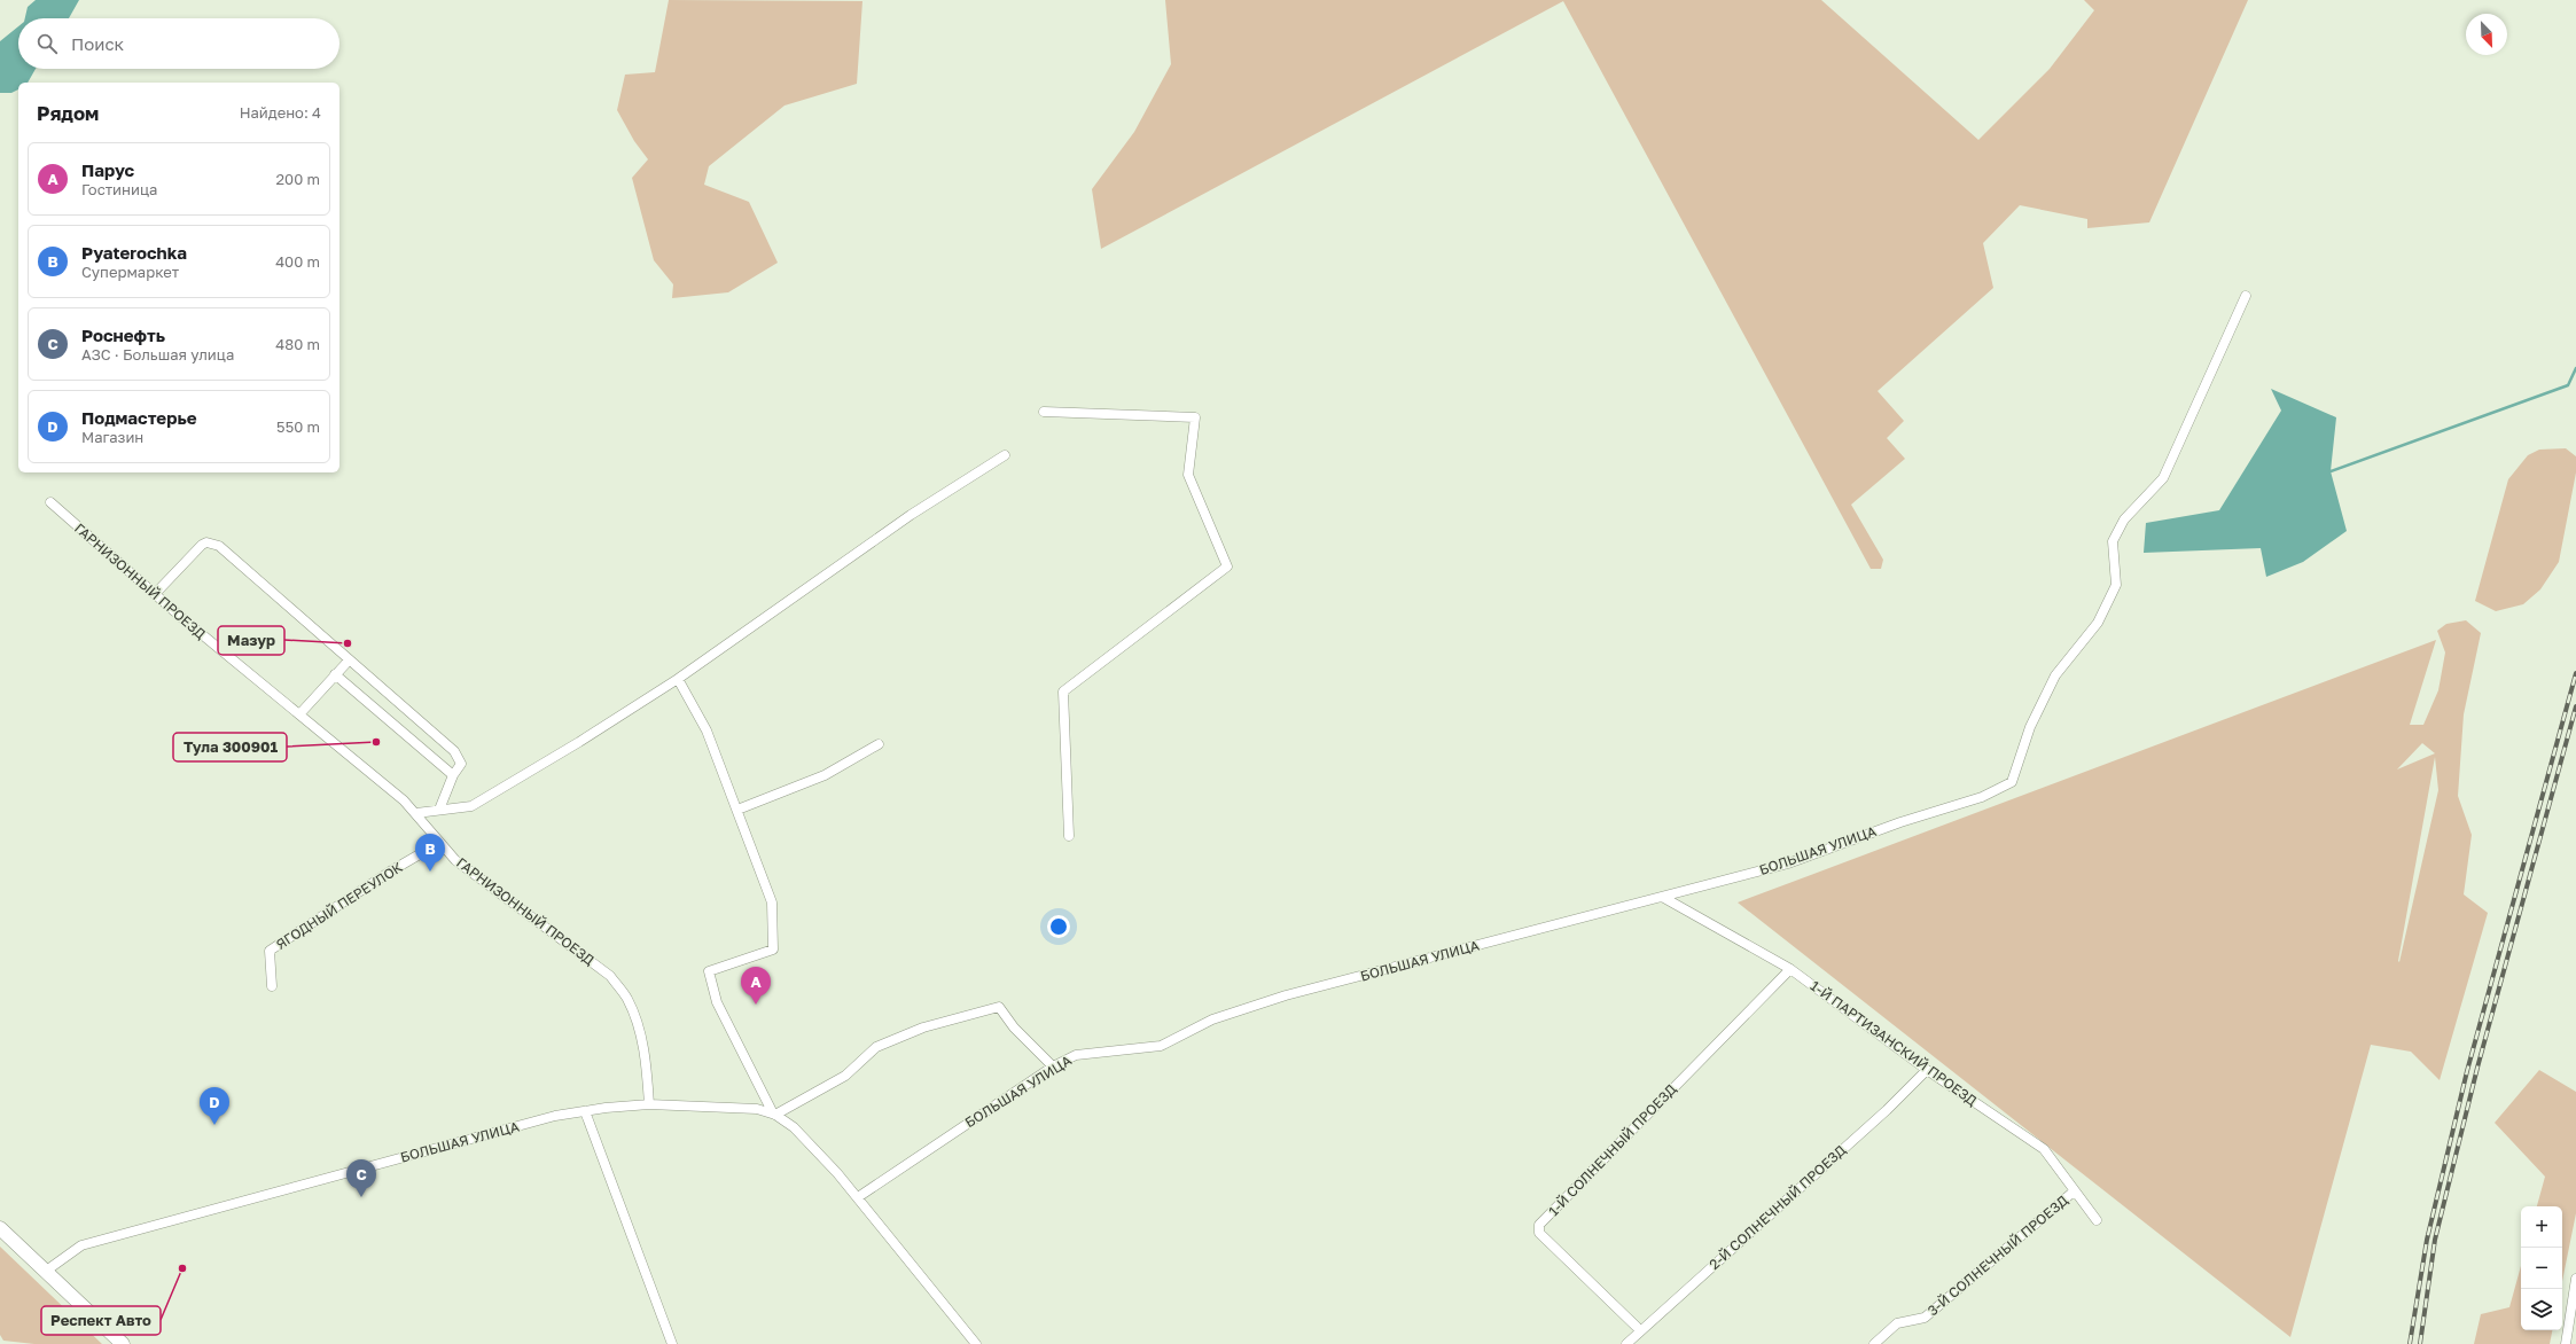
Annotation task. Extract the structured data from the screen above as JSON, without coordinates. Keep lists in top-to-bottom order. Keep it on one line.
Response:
{"streets":{"street":["ГАРНИЗОННЫЙ ПРОЕЗД","БОЛЬШАЯ УЛИЦА","ЯГОДНЫЙ ПЕРЕУЛОК","1-Й ПАРТИЗАНСКИЙ ПРОЕЗД","1-Й СОЛНЕЧНЫЙ ПРОЕЗД","2-Й СОЛНЕЧНЫЙ ПРОЕЗД","3-Й СОЛНЕЧНЫЙ ПРОЕЗД"]},"crossings":[["ГАРНИЗОННЫЙ ПРОЕЗД","БОЛЬШАЯ УЛИЦА"],["ГАРНИЗОННЫЙ ПРОЕЗД","ЯГОДНЫЙ ПЕРЕУЛОК"],["БОЛЬШАЯ УЛИЦА","1-Й ПАРТИЗАНСКИЙ ПРОЕЗД"],["1-Й ПАРТИЗАНСКИЙ ПРОЕЗД","1-Й СОЛНЕЧНЫЙ ПРОЕЗД"],["1-Й ПАРТИЗАНСКИЙ ПРОЕЗД","2-Й СОЛНЕЧНЫЙ ПРОЕЗД"],["1-Й ПАРТИЗАНСКИЙ ПРОЕЗД","3-Й СОЛНЕЧНЫЙ ПРОЕЗД"],["1-Й СОЛНЕЧНЫЙ ПРОЕЗД","2-Й СОЛНЕЧНЫЙ ПРОЕЗД"]],"places":["Мазур","Тула 300901","Респект Авто"],"north":"bottom right","page":{"search":"Поиск","heading":["Рядом","Найдено: 4"],"list":[{"mark":"A","name":"Парус","note":"Гостиница","value":"200 m"},{"mark":"B","name":"Pyaterochka","note":"Супермаркет","value":"400 m"},{"mark":"C","name":"Роснефть","note":"АЗС · Большая улица","value":"480 m"},{"mark":"D","name":"Подмастерье","note":"Магазин","value":"550 m"}],"pins":["B","A","D","C"],"map_buttons":["+","−"]}}
